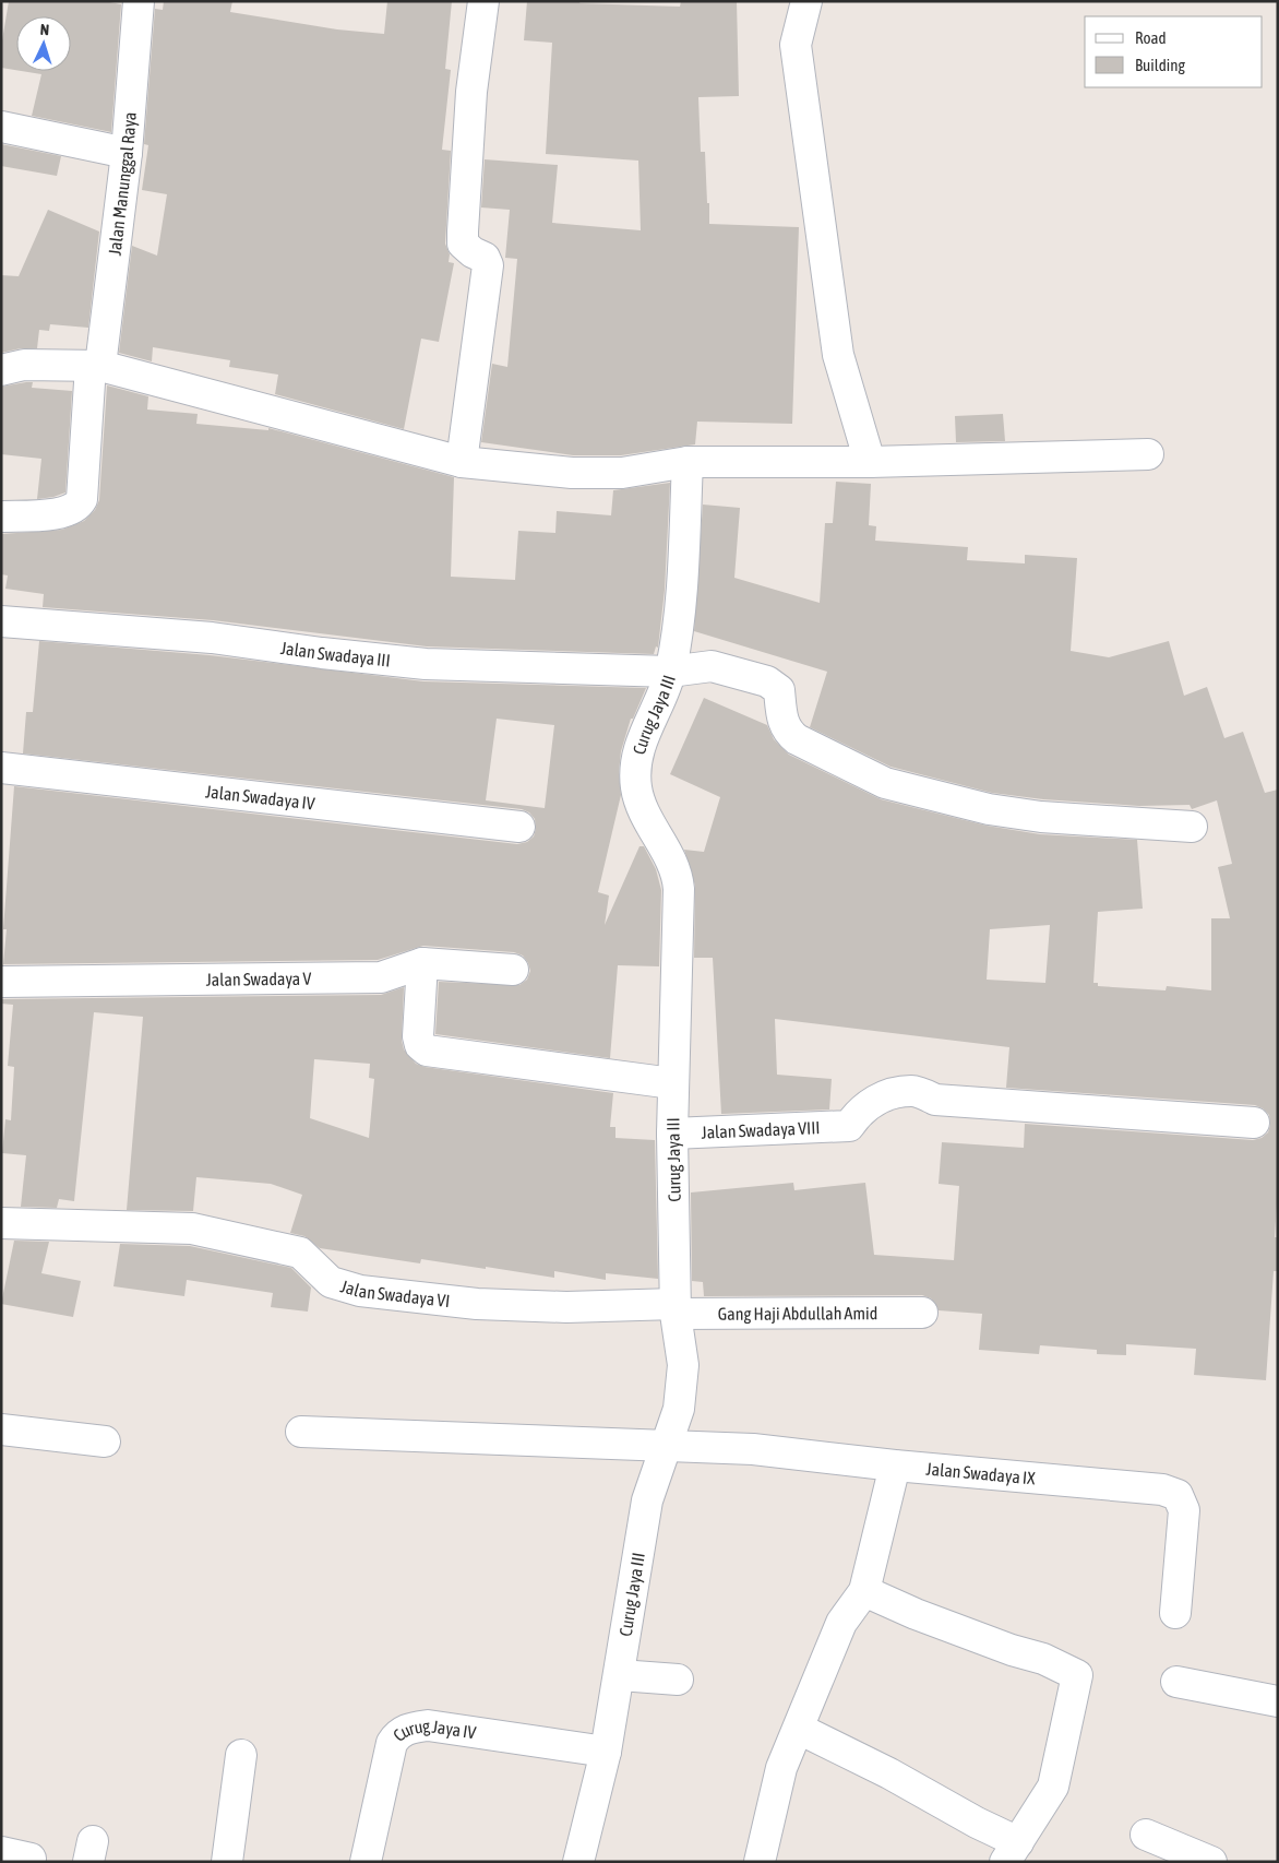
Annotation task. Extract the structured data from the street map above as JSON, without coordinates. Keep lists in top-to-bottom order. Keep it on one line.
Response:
{"streets":{"street":["Jalan Manunggal Raya","Jalan Swadaya III","Curug Jaya III","Jalan Swadaya IV","Jalan Swadaya V","Jalan Swadaya VIII","Jalan Swadaya VI","Gang Haji Abdullah Amid","Jalan Swadaya IX","Curug Jaya IV"]},"crossings":[["Jalan Swadaya III","Curug Jaya III"],["Curug Jaya III","Jalan Swadaya VIII"],["Curug Jaya III","Jalan Swadaya VI"],["Curug Jaya III","Gang Haji Abdullah Amid"],["Curug Jaya III","Jalan Swadaya IX"],["Curug Jaya III","Curug Jaya IV"],["Jalan Swadaya VI","Gang Haji Abdullah Amid"]],"legend":["Road","Building"],"north":"top"}
